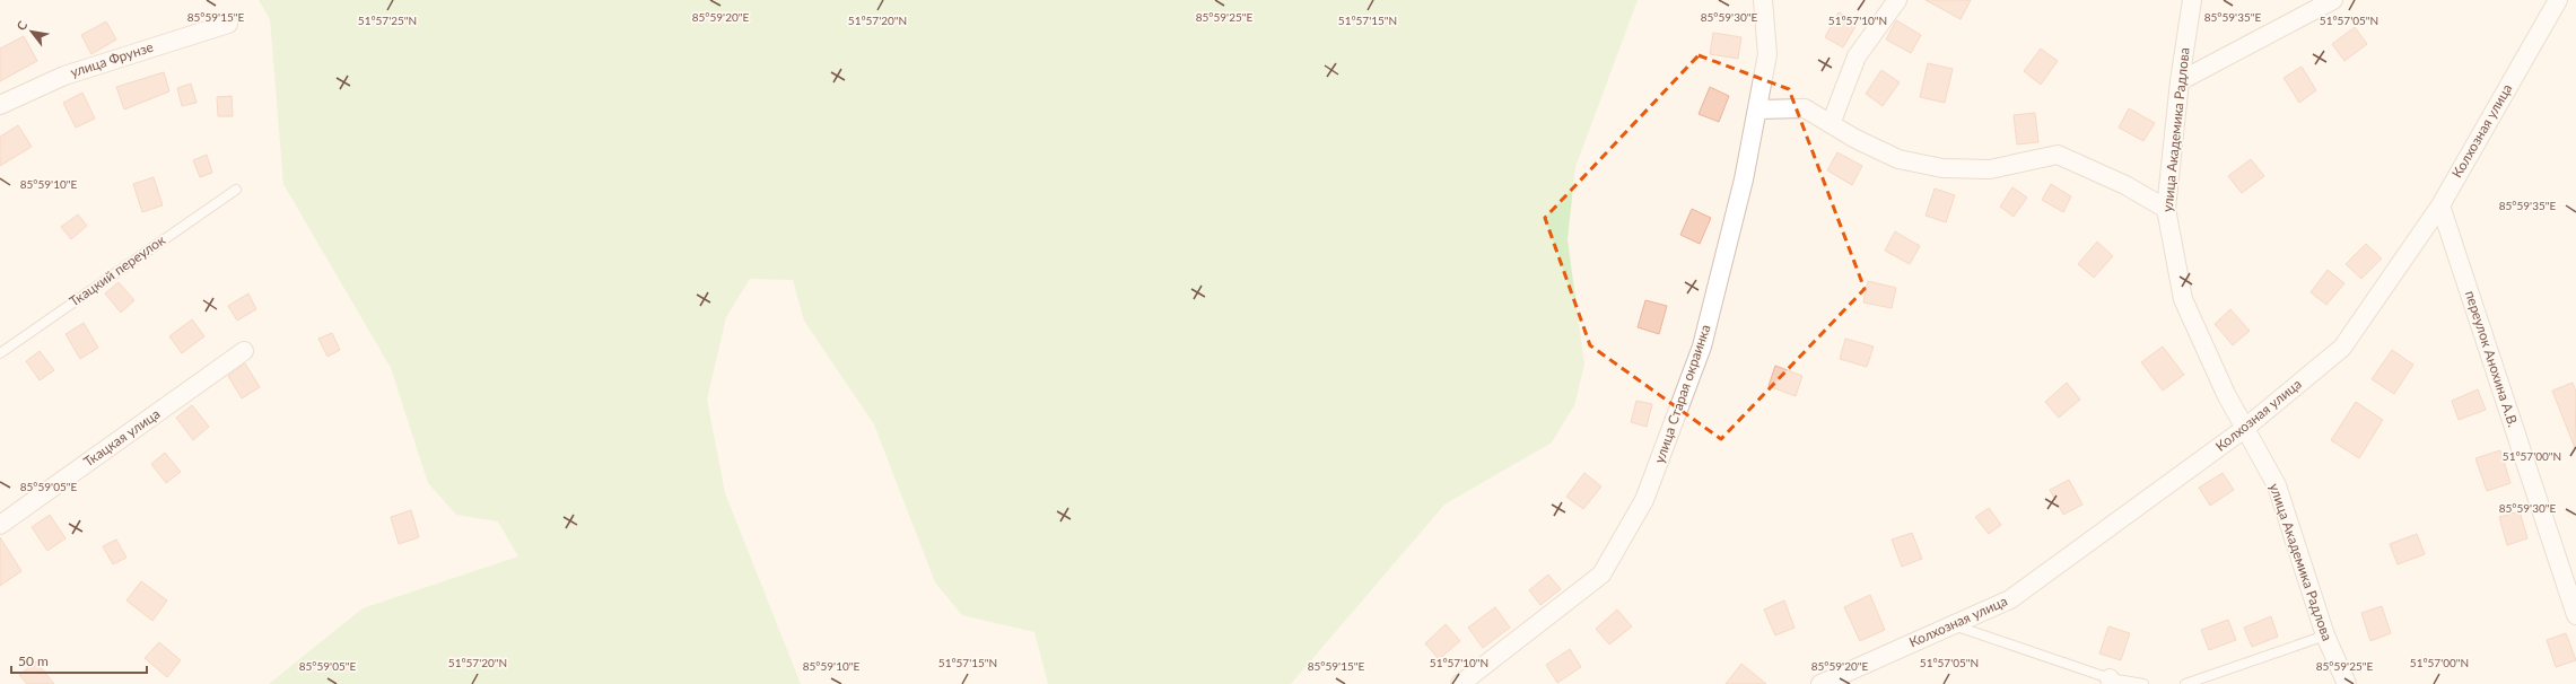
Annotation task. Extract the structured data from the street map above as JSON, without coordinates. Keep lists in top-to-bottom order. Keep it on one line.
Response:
{"streets":{"street":["улица Фрунзе","улица Академика Радлова","Колхозная улица","переулок Анохина А.В.","улица Старая окраинка","Ткацкая улица"],"lane":["Ткацкий переулок"]},"crossings":[["улица Академика Радлова","Колхозная улица"],["Колхозная улица","переулок Анохина А.В."]],"scale_bar":"50 m","north":"top left","coordinates":["85°59'15\"E","85°59'20\"E","85°59'25\"E","85°59'30\"E","85°59'35\"E","51°57'25\"N","51°57'20\"N","51°57'15\"N","51°57'10\"N","51°57'05\"N","85°59'10\"E","51°57'00\"N","85°59'05\"E"]}
